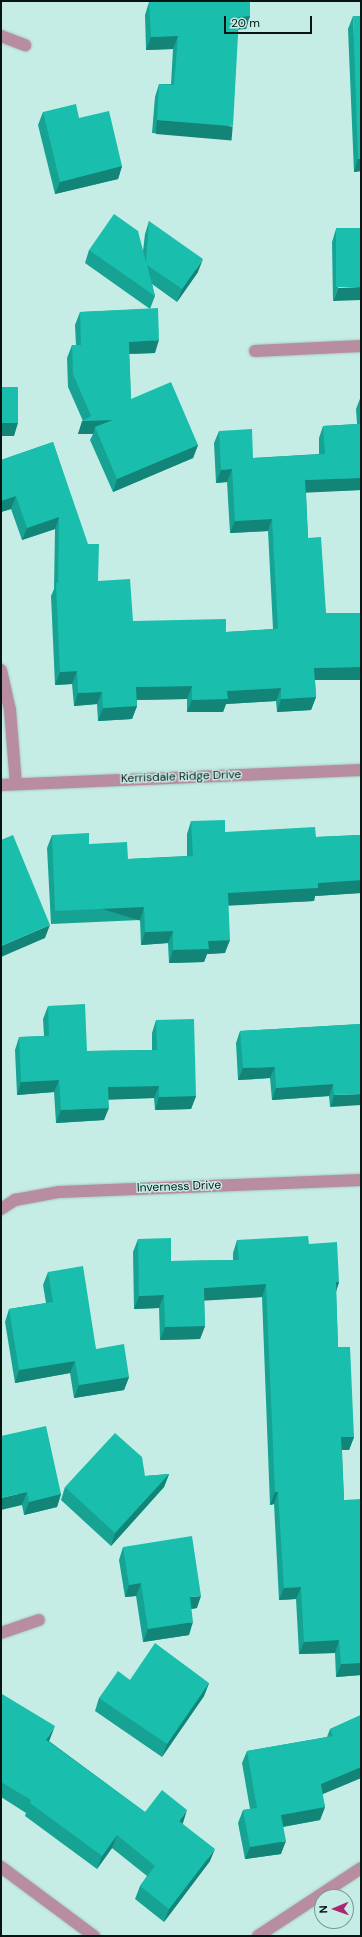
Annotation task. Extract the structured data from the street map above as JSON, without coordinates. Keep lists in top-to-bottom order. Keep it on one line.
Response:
{"streets":{"street":["Kerrisdale Ridge Drive","Inverness Drive"]},"scale_bar":"20 m","north":"left"}
